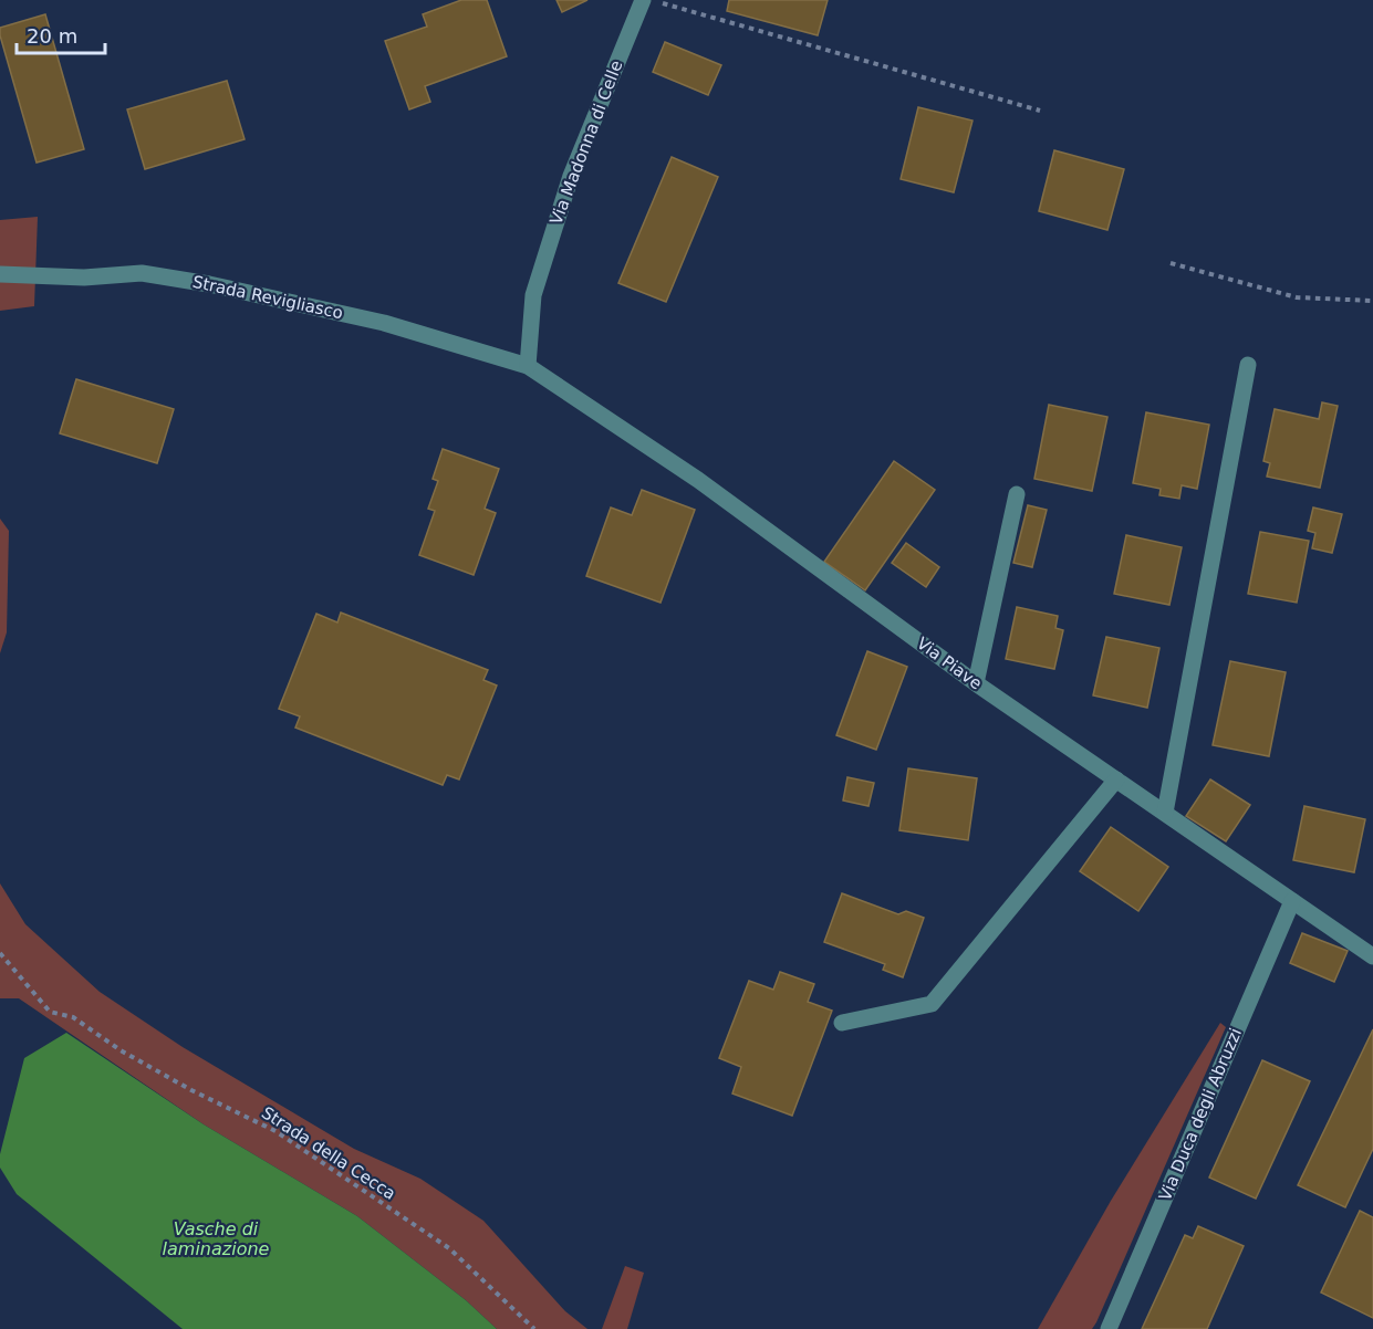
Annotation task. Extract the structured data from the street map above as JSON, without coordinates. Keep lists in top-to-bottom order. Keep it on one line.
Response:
{"streets":{"street":["Via Madonna di Celle","Strada Revigliasco","Via Piave","Via Duca degli Abruzzi"],"path":["Strada della Cecca"]},"crossings":[["Via Madonna di Celle","Strada Revigliasco"],["Via Madonna di Celle","Via Piave"],["Strada Revigliasco","Via Piave"],["Via Piave","Via Duca degli Abruzzi"]],"water":["Vasche di laminazione"],"scale_bar":"20 m"}
